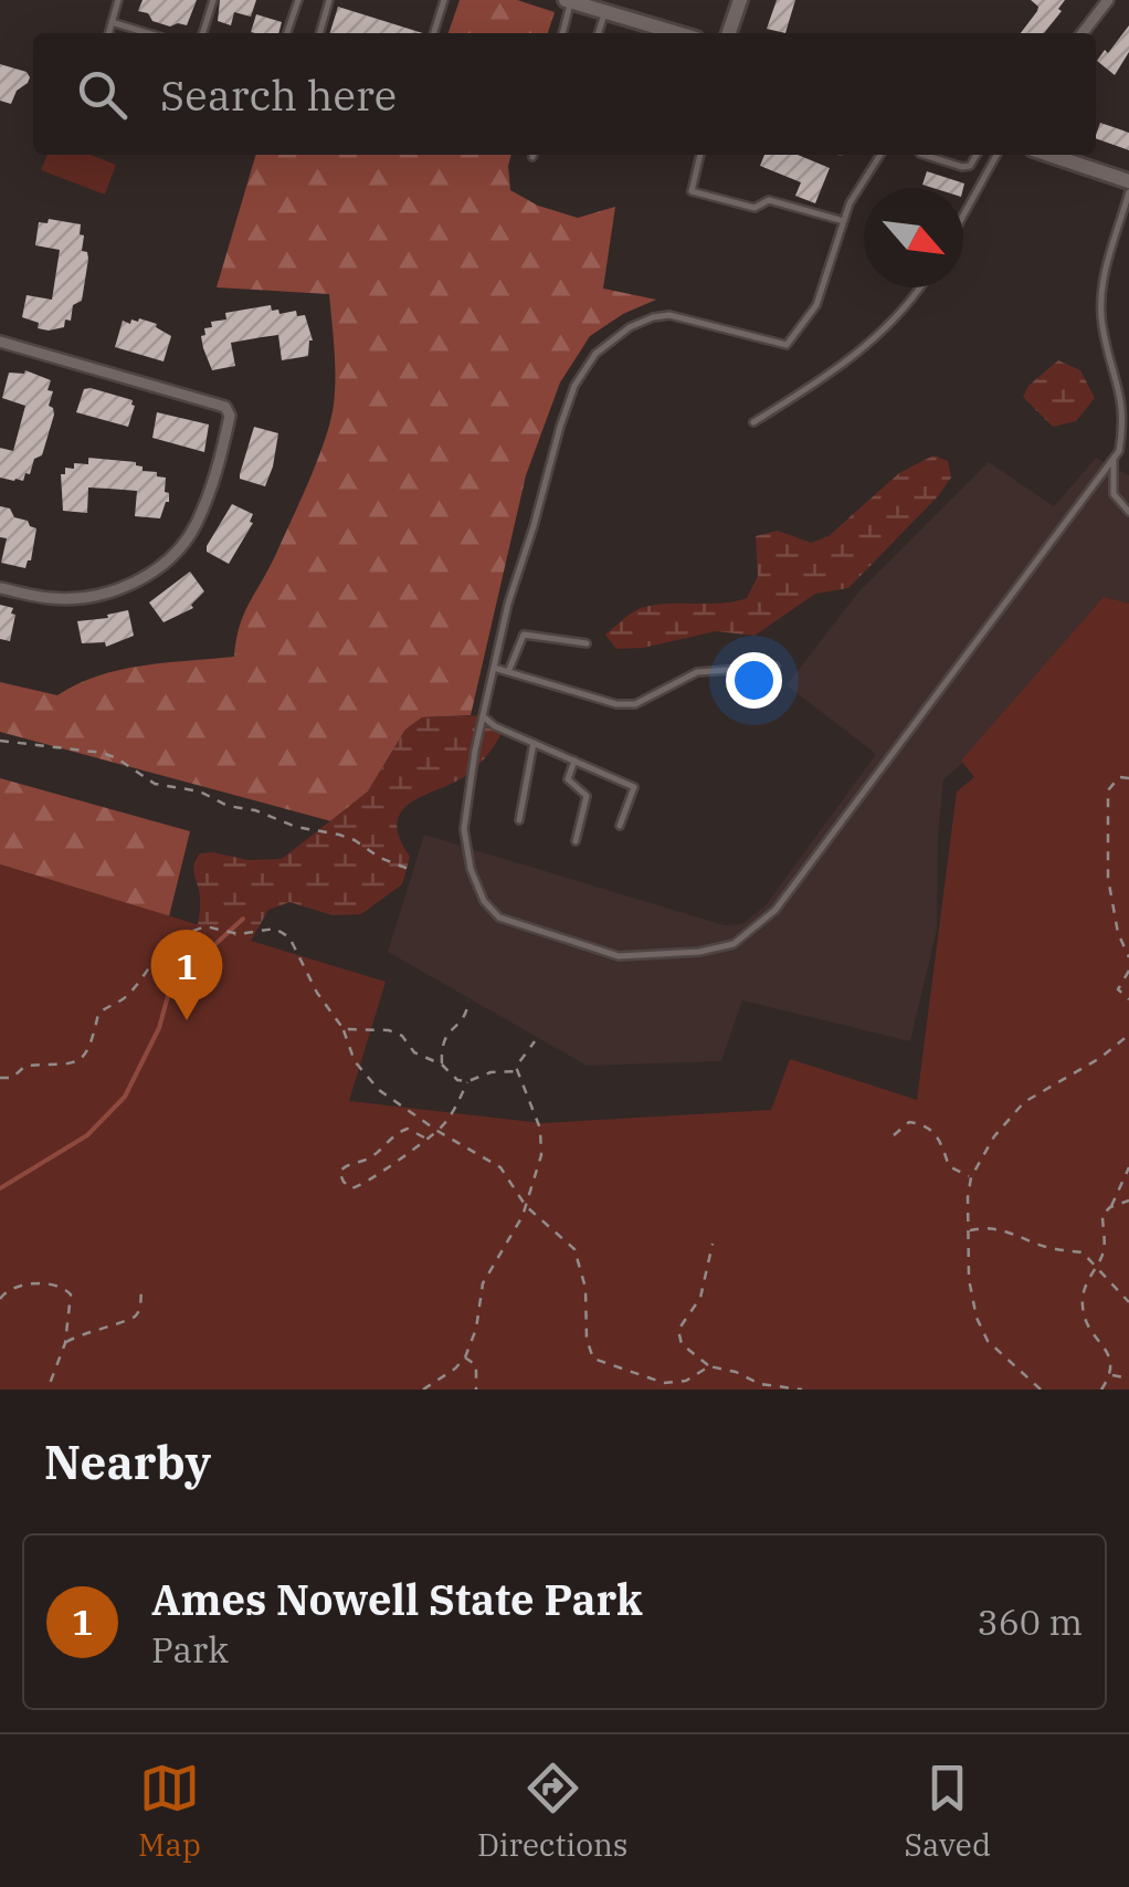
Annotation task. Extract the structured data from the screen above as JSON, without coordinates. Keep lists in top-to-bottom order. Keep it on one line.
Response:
{"north":"bottom right","page":{"search":"Search here","pins":"1","heading":"Nearby","list":[{"mark":"1","name":"Ames Nowell State Park","note":"Park","value":"360 m"}],"nav":["Map","Directions","Saved"]}}
